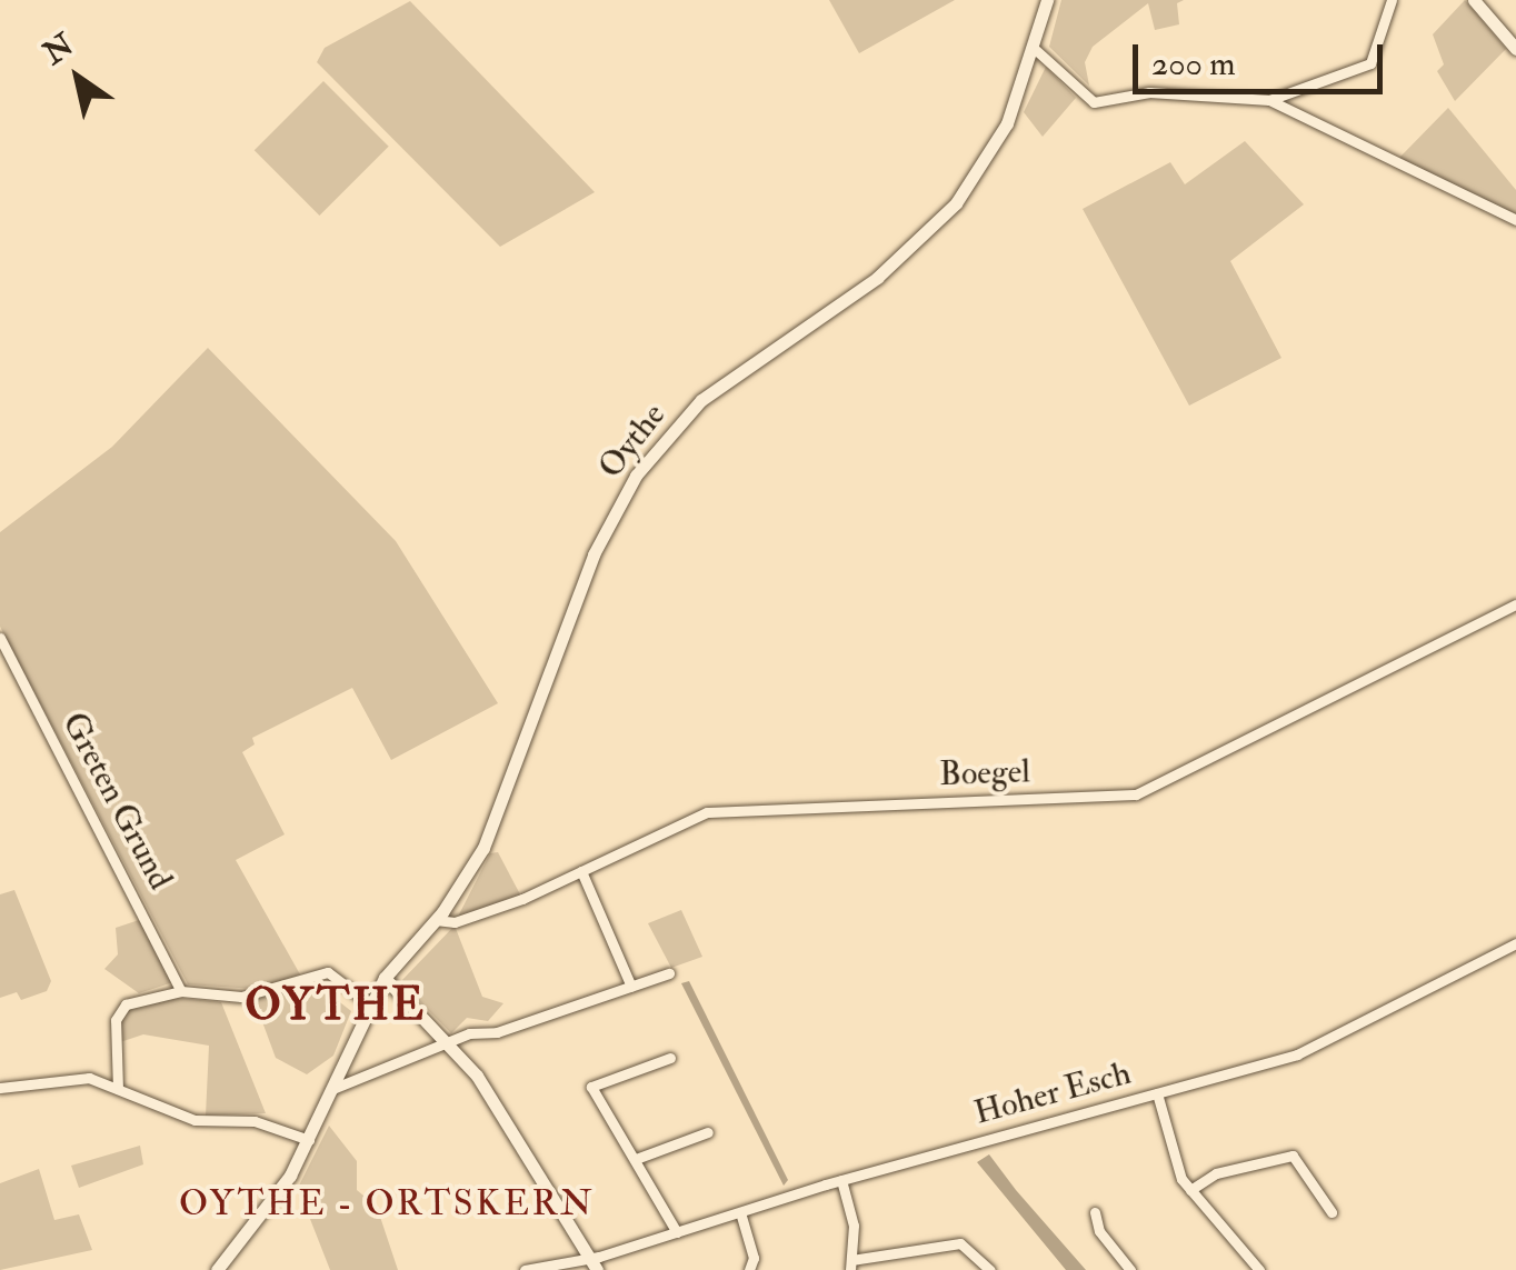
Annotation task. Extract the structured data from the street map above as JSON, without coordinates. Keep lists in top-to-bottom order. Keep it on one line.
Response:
{"streets":{"main road":["Oythe"],"street":["Boegel","Greten Grund","Hoher Esch"]},"crossings":[["Oythe","Boegel"]],"districts":["OYTHE","OYTHE - ORTSKERN"],"scale_bar":"200 m","north":"top left"}
